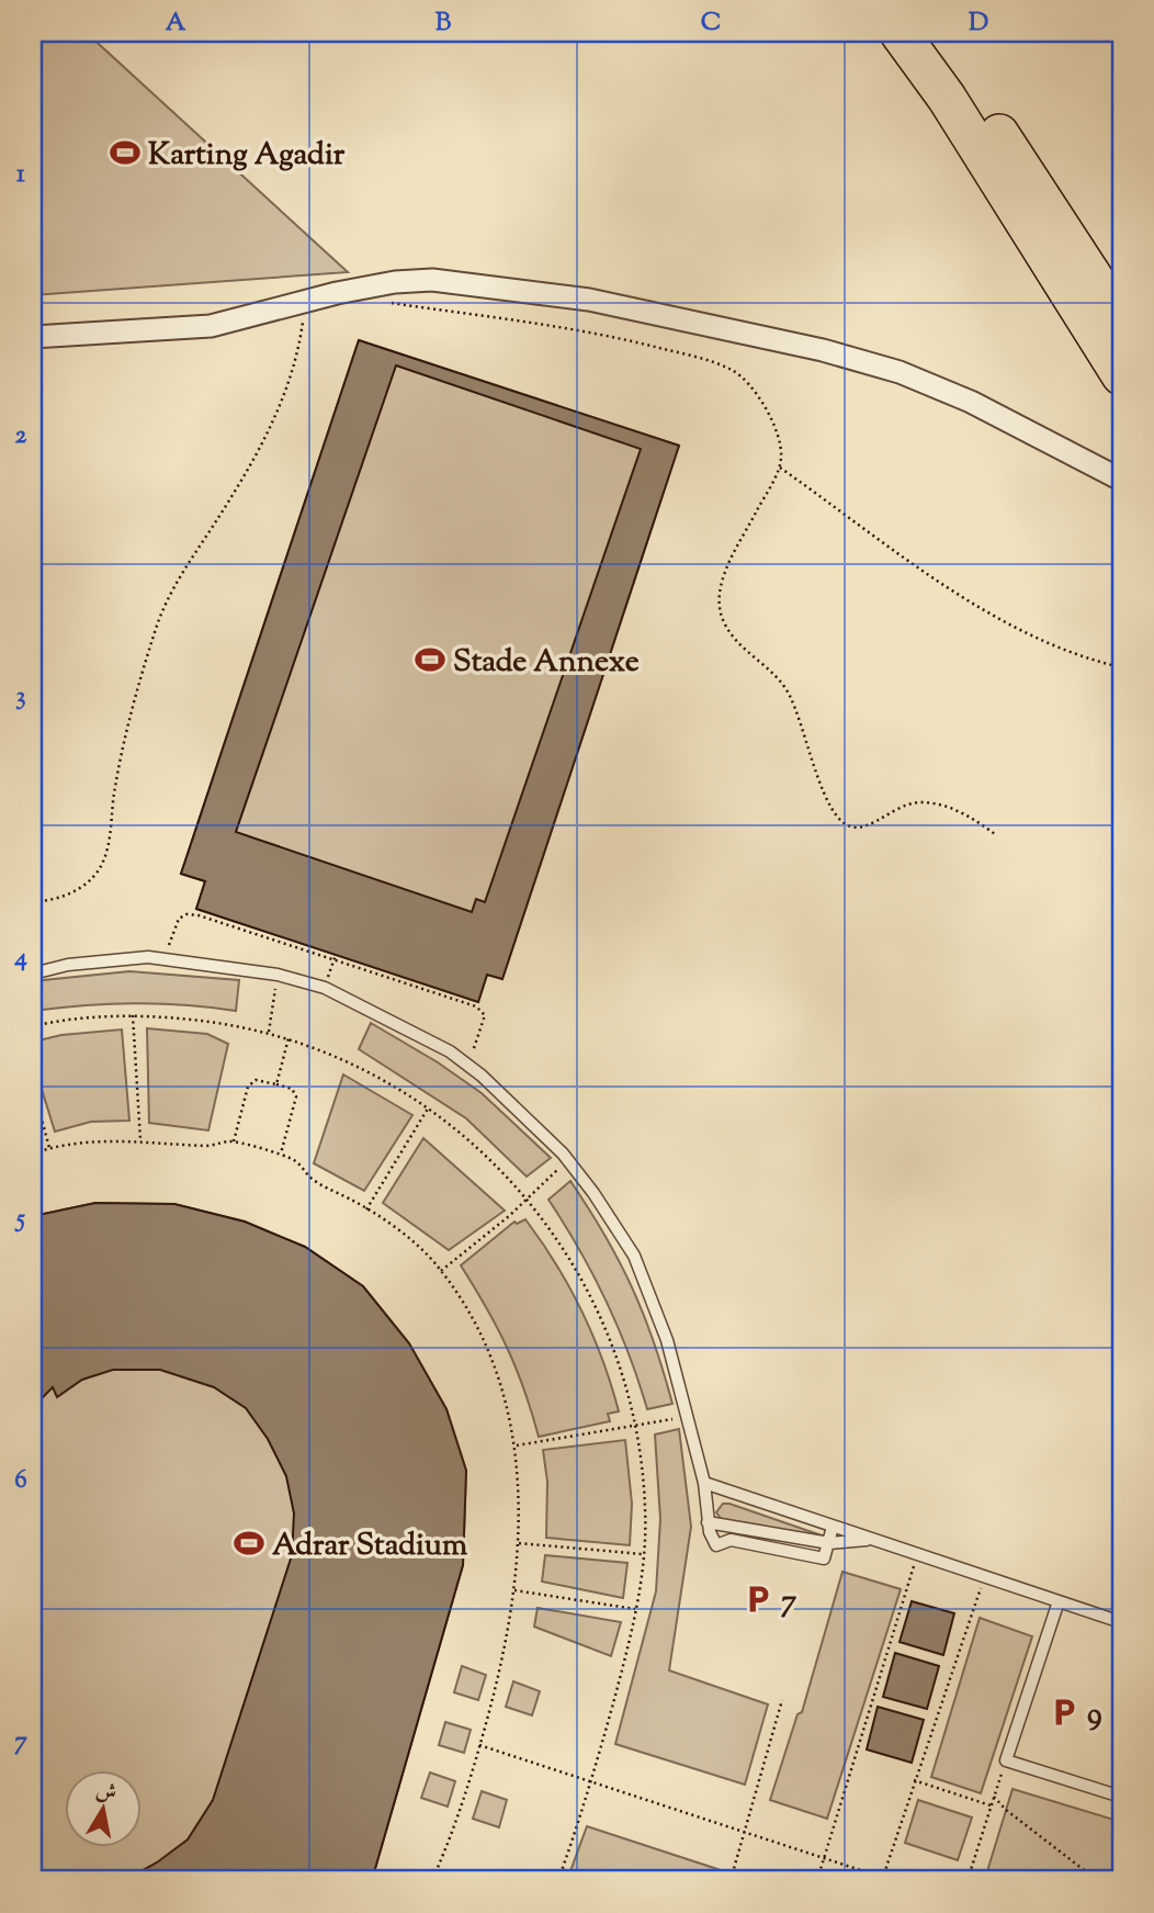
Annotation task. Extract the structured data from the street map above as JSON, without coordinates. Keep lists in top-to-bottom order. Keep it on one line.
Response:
{"places":{"sports":["Karting Agadir","Stade Annexe","Adrar Stadium"],"parking":["7","9"]},"north":"top","grid":{"columns":["A","B","C","D"],"rows":["1","2","3","4","5","6","7"]}}
